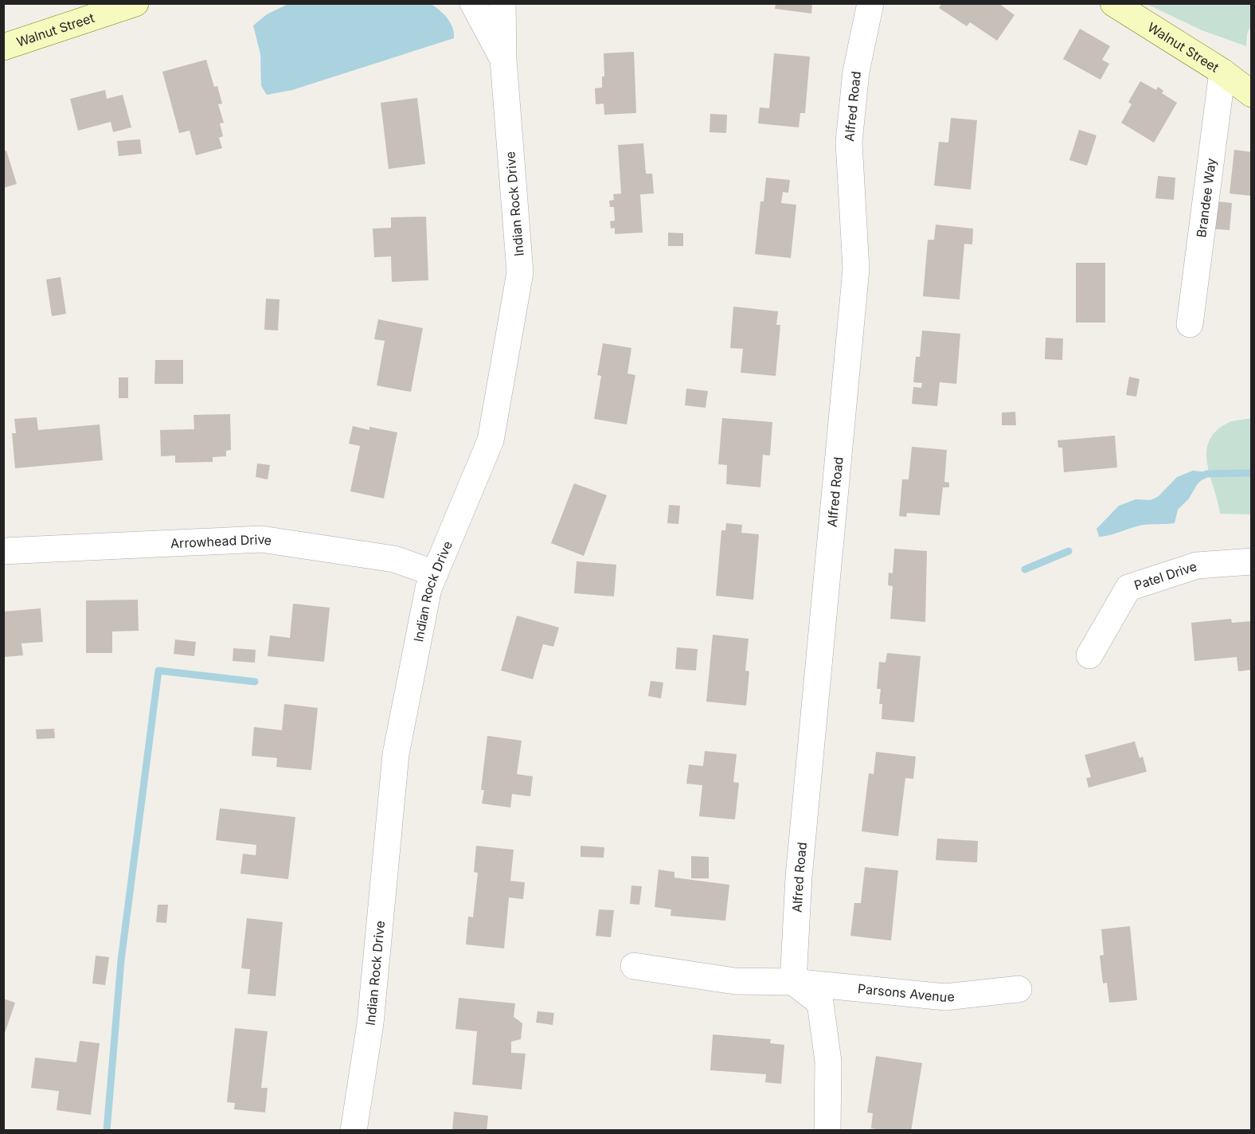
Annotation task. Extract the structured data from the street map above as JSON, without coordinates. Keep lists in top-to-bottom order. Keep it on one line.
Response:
{"streets":{"main road":["Walnut Street"],"street":["Alfred Road","Brandee Way","Indian Rock Drive","Arrowhead Drive","Patel Drive","Parsons Avenue"]},"crossings":[["Walnut Street","Brandee Way"],["Alfred Road","Parsons Avenue"],["Indian Rock Drive","Arrowhead Drive"]]}
